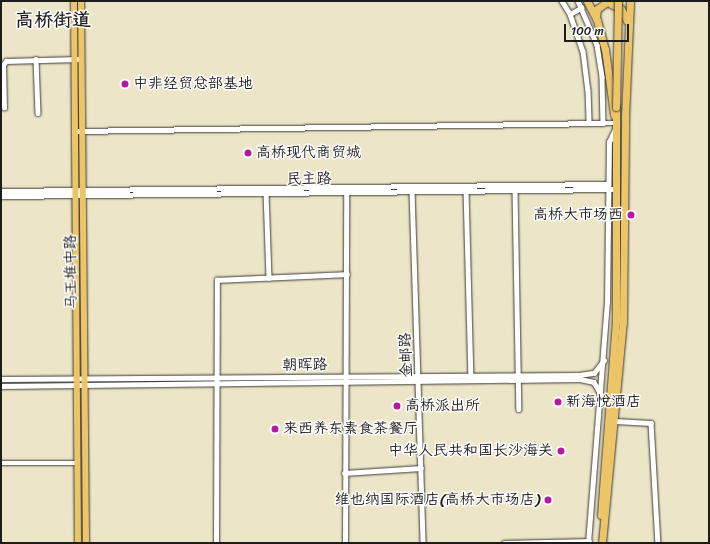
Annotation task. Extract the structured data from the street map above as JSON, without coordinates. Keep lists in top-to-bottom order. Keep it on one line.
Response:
{"streets":{"main road":["马王堆中路"],"street":["民主路","金邮路","朝晖路"]},"crossings":[["民主路","马王堆中路"],["民主路","金邮路"],["马王堆中路","朝晖路"],["金邮路","朝晖路"]],"districts":["高桥街道"],"places":["中非经贸总部基地","高桥现代商贸城","高桥大市场西","新海悦酒店","高桥派出所","来西养东素食茶餐厅","中华人民共和国长沙海关","维也纳国际酒店(高桥大市场店)"],"scale_bar":"100 m"}
